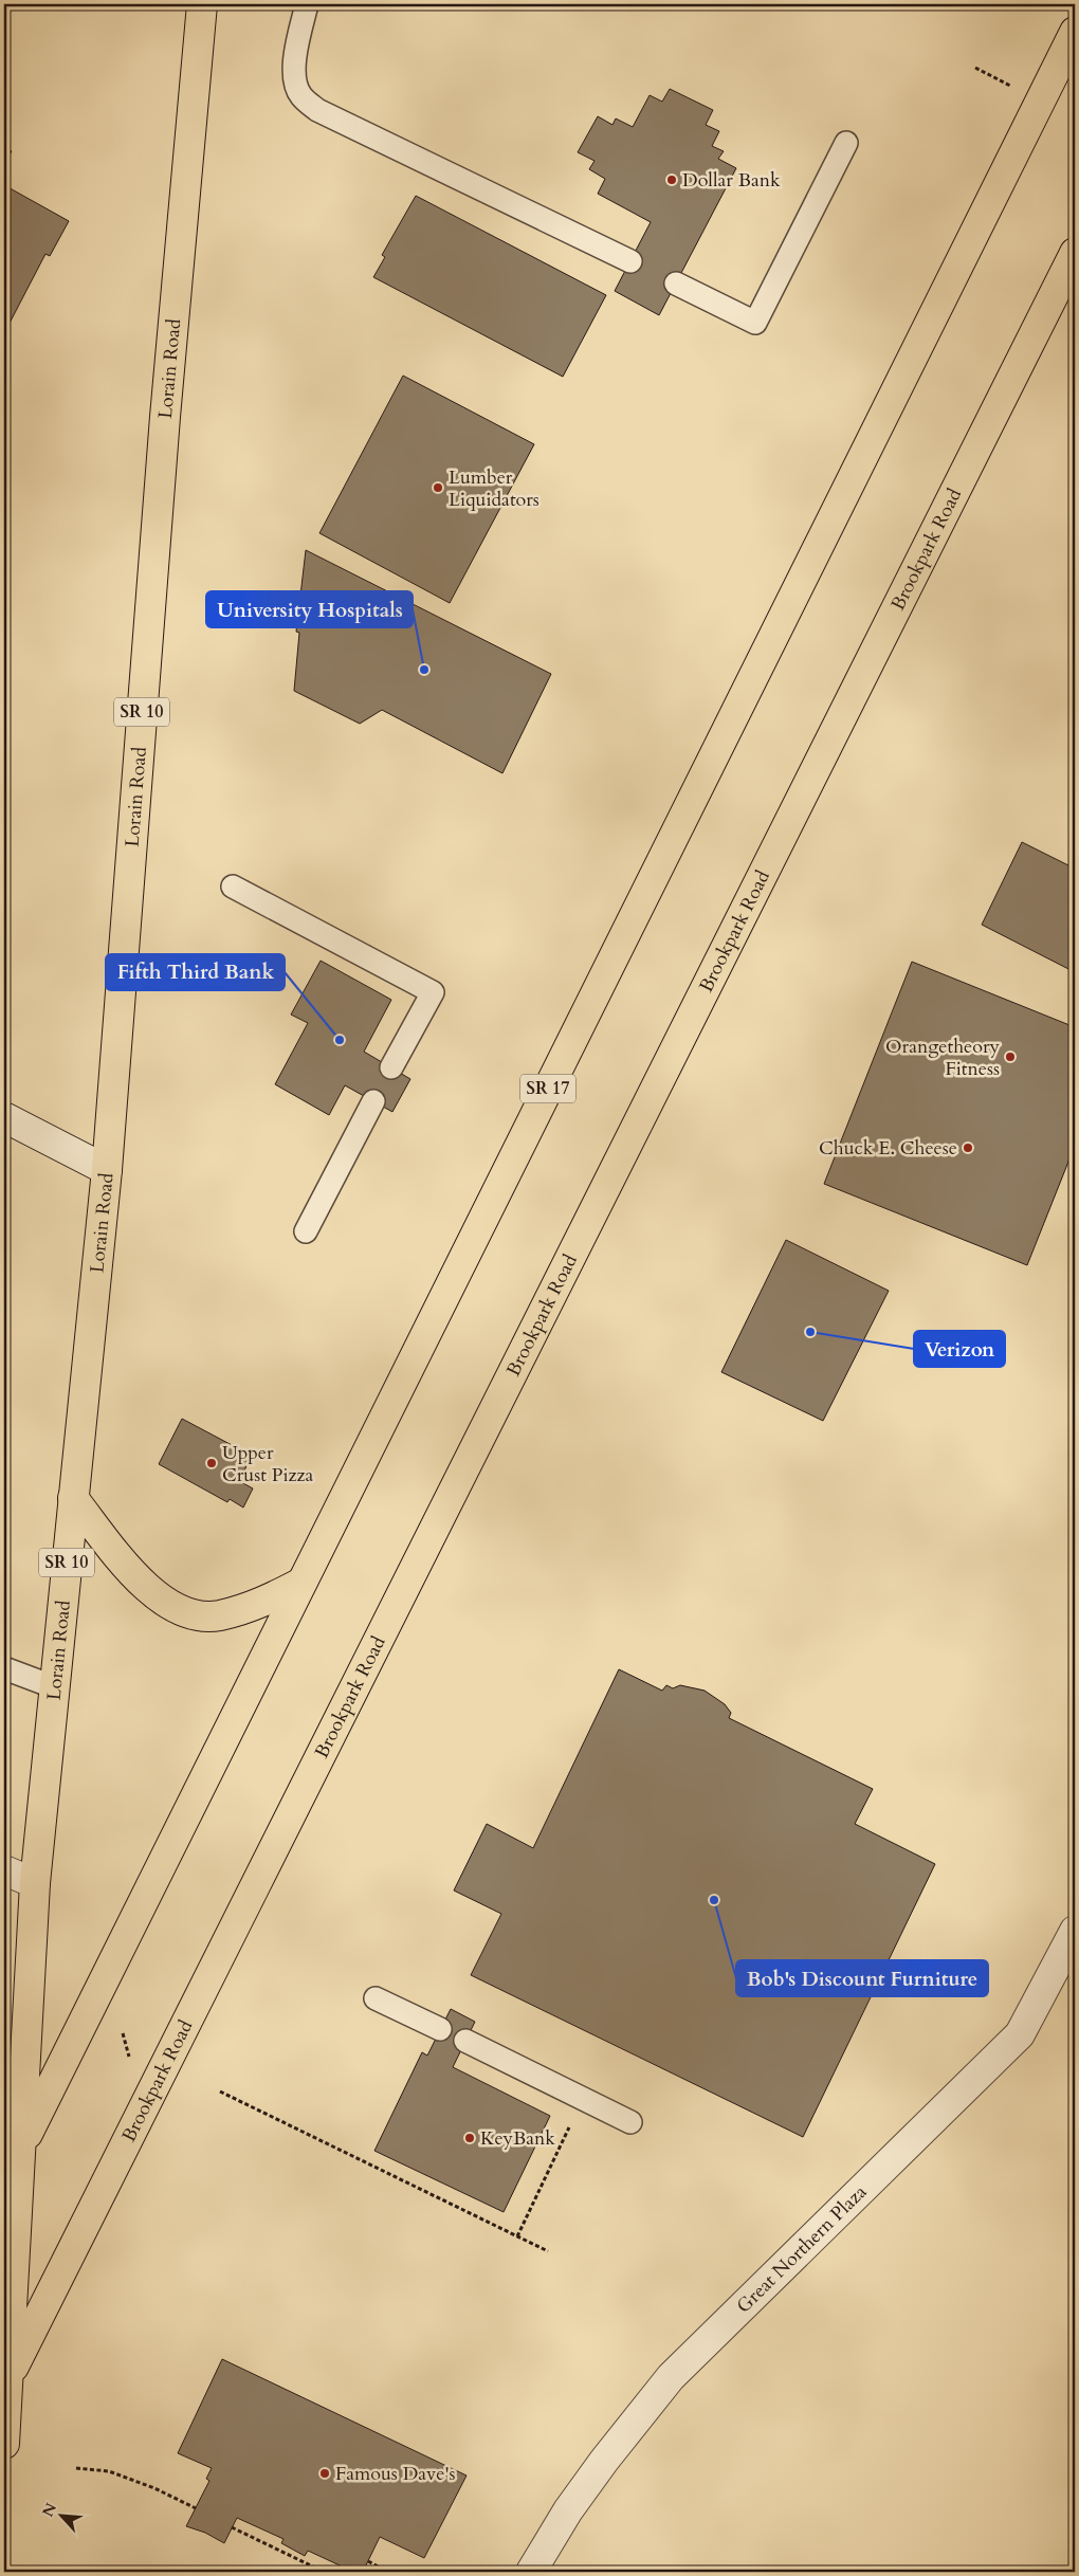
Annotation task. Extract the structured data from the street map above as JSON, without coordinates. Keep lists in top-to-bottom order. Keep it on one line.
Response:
{"streets":{"main road":["Lorain Road","Brookpark Road","SR 10","SR 17"],"street":["Great Northern Plaza"]},"crossings":[["Lorain Road","Brookpark Road"],["Lorain Road","SR 17"]],"places":["Dollar Bank","Lumber Liquidators","University Hospitals","Fifth Third Bank","Orangetheory Fitness","Chuck E. Cheese","Verizon","Upper Crust Pizza","Bob's Discount Furniture","KeyBank","Famous Dave's"],"north":"top left"}
